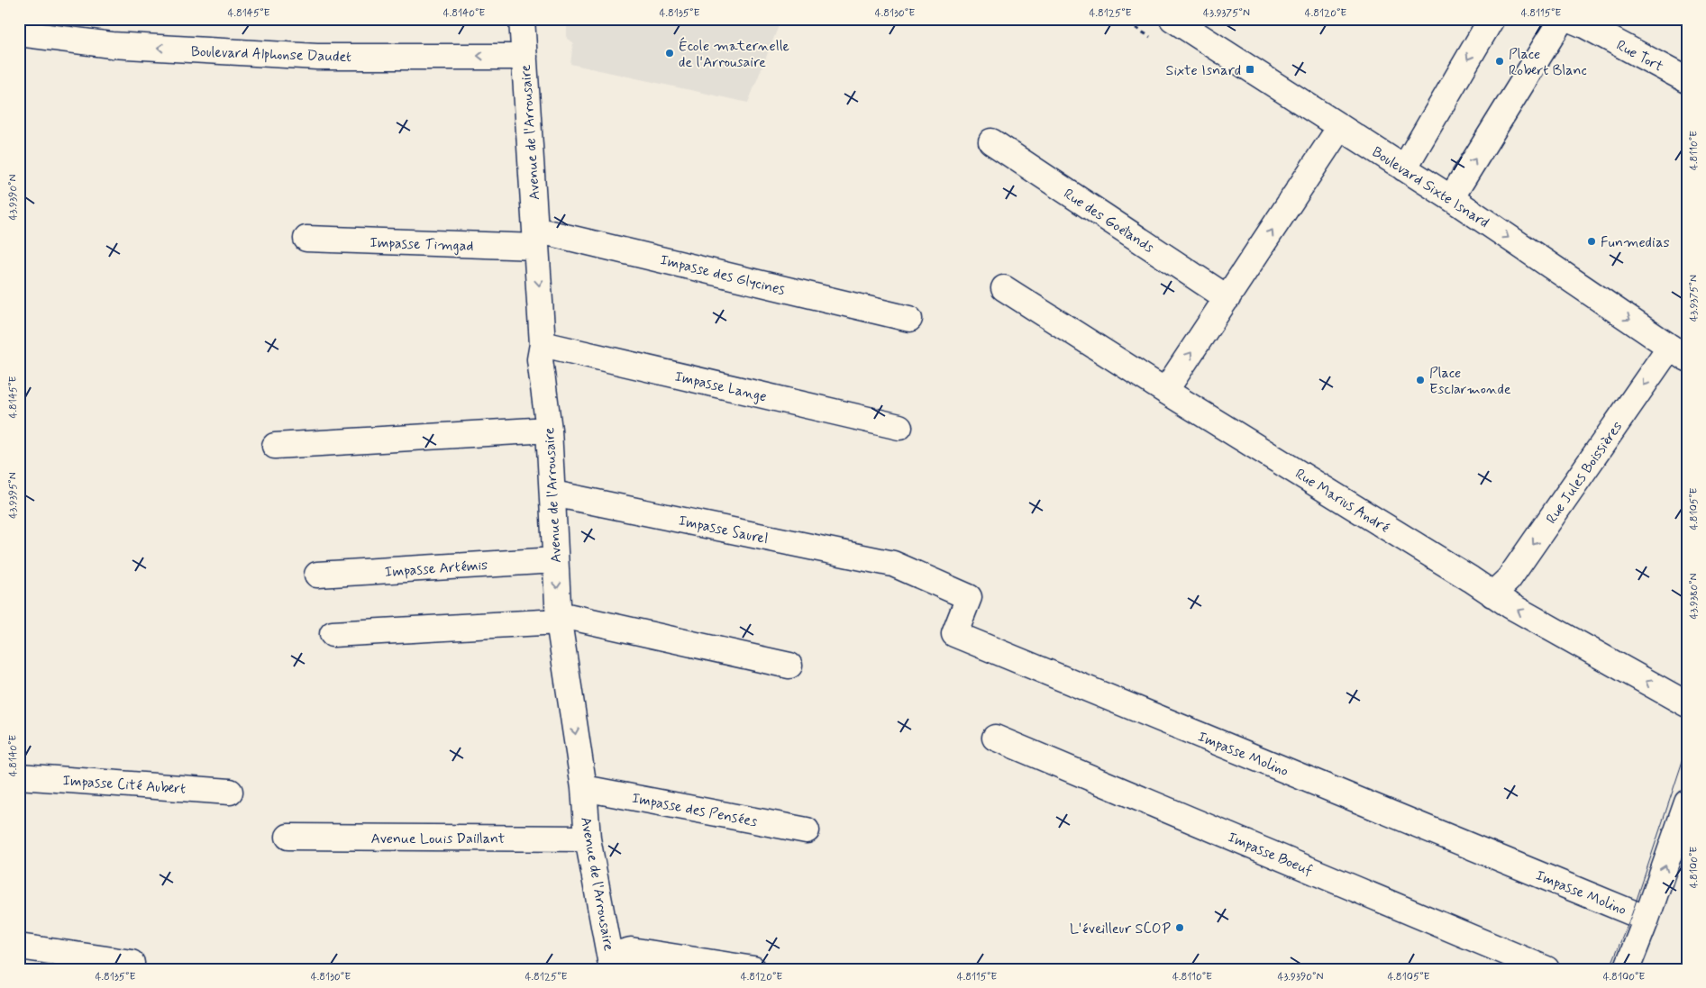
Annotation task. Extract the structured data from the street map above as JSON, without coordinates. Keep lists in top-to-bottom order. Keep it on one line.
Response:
{"streets":{"street":["Boulevard Alphonse Daudet","Rue Tort","Avenue de l'Arrousaire","Boulevard Sixte Isnard","Rue des Goëlands","Impasse Timgad","Impasse des Glycines","Impasse Lange","Rue Jules Boissières","Rue Marius André","Impasse Saurel","Impasse Artémis","Impasse Molino","Impasse Cité Aubert","Impasse des Pensées","Avenue Louis Daillant","Impasse Boeuf"]},"crossings":[["Boulevard Alphonse Daudet","Avenue de l'Arrousaire"],["Avenue de l'Arrousaire","Impasse Timgad"],["Avenue de l'Arrousaire","Impasse des Glycines"],["Avenue de l'Arrousaire","Impasse Lange"],["Avenue de l'Arrousaire","Impasse Saurel"],["Avenue de l'Arrousaire","Impasse Artémis"],["Avenue de l'Arrousaire","Impasse des Pensées"],["Avenue de l'Arrousaire","Avenue Louis Daillant"],["Boulevard Sixte Isnard","Rue Jules Boissières"],["Impasse Timgad","Impasse des Glycines"],["Rue Jules Boissières","Rue Marius André"],["Impasse Saurel","Impasse Molino"]],"one_way":["Boulevard Alphonse Daudet","Avenue de l'Arrousaire","Boulevard Sixte Isnard","Rue Jules Boissières"],"places":{"other":["École maternelle de l'Arrousaire","Place Robert Blanc","Funmedias","Place Esclarmonde","L'éveilleur SCOP"],"transit":["Sixte Isnard"]},"coordinates":["4.8145°E","4.8140°E","4.8135°E","4.8130°E","4.8125°E","43.9375°N","4.8120°E","4.8115°E","4.8110°E","43.9390°N","43.9395°N","4.8105°E","43.9380°N","4.8100°E"]}
